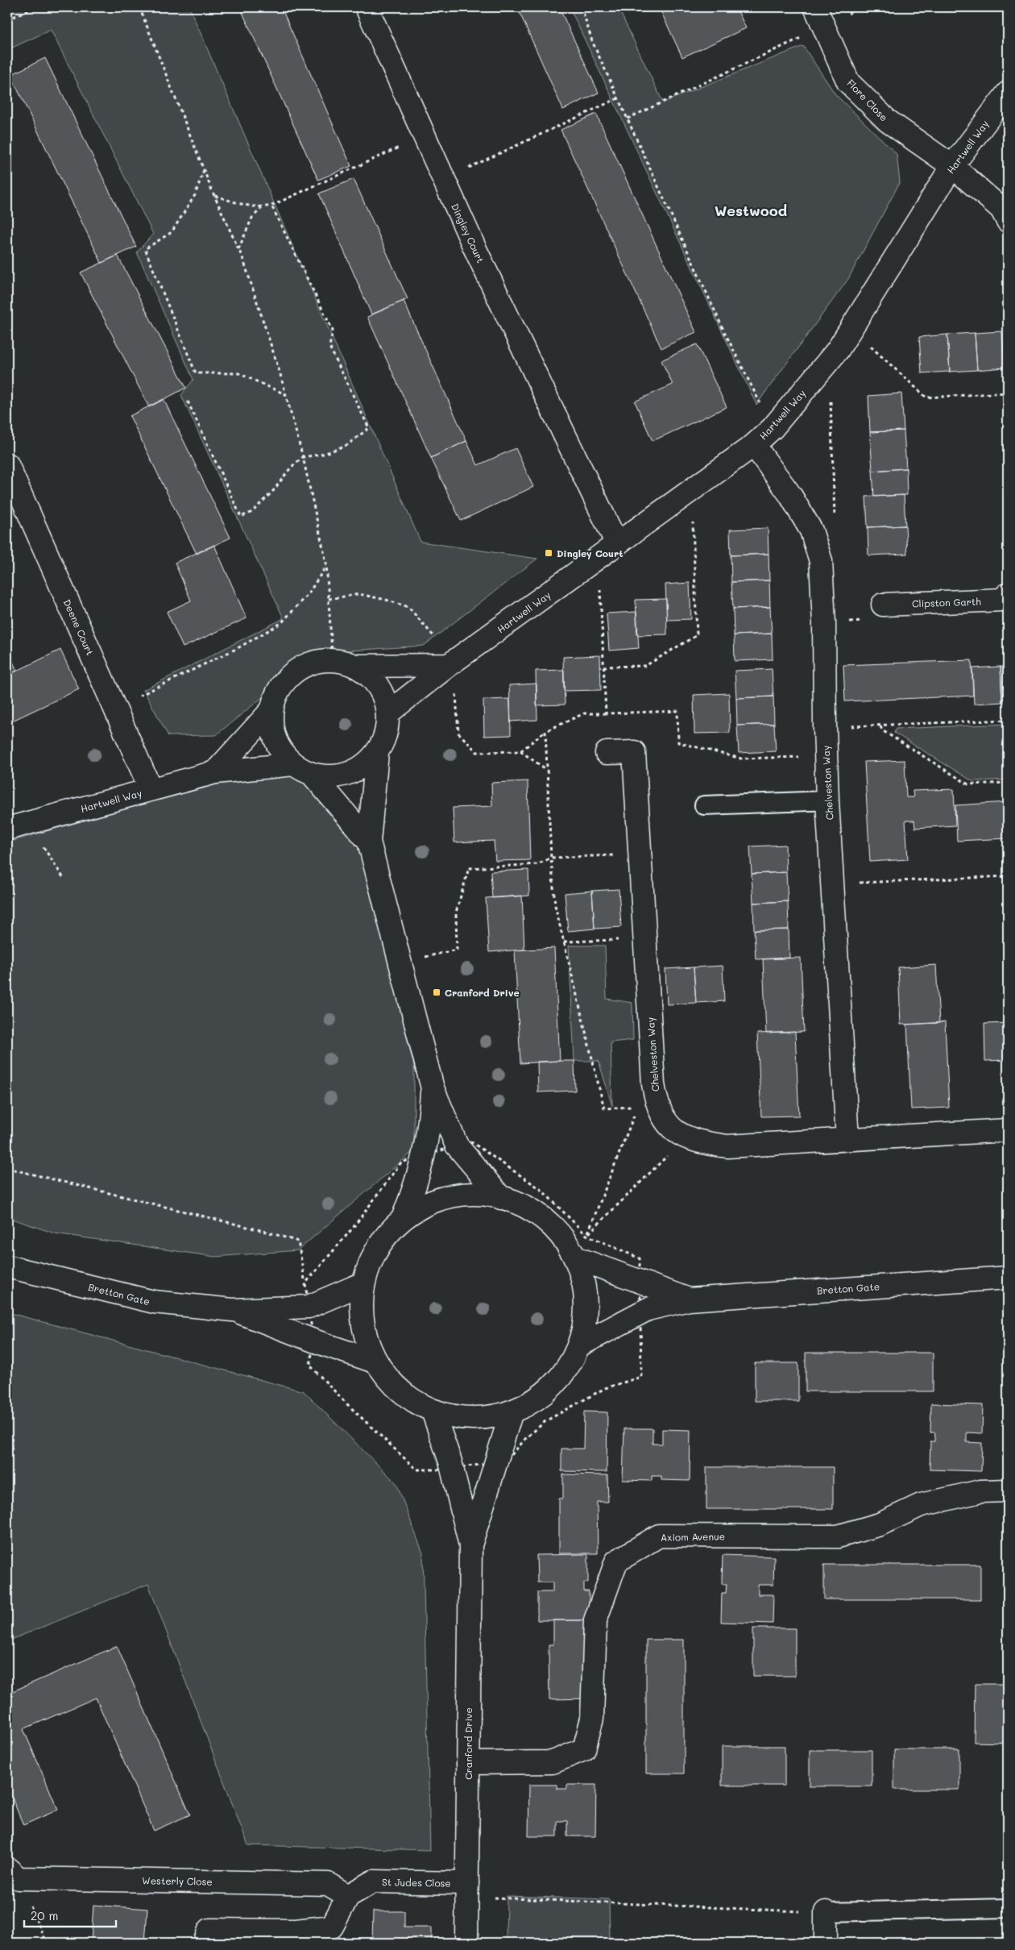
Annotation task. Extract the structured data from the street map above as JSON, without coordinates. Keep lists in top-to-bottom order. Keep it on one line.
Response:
{"streets":{"street":["Flore Close","Hartwell Way","Dingley Court","Clipston Garth","Deene Court","Chelveston Way","Bretton Gate","Axiom Avenue","Cranford Drive","Westerly Close","St Judes Close"]},"crossings":[["Flore Close","Hartwell Way"],["Hartwell Way","Dingley Court"],["Hartwell Way","Deene Court"],["Hartwell Way","Chelveston Way"],["Axiom Avenue","Cranford Drive"],["Cranford Drive","St Judes Close"],["Westerly Close","St Judes Close"]],"districts":["Westwood"],"places":{"transit":["Dingley Court","Cranford Drive"]},"scale_bar":"20 m"}
